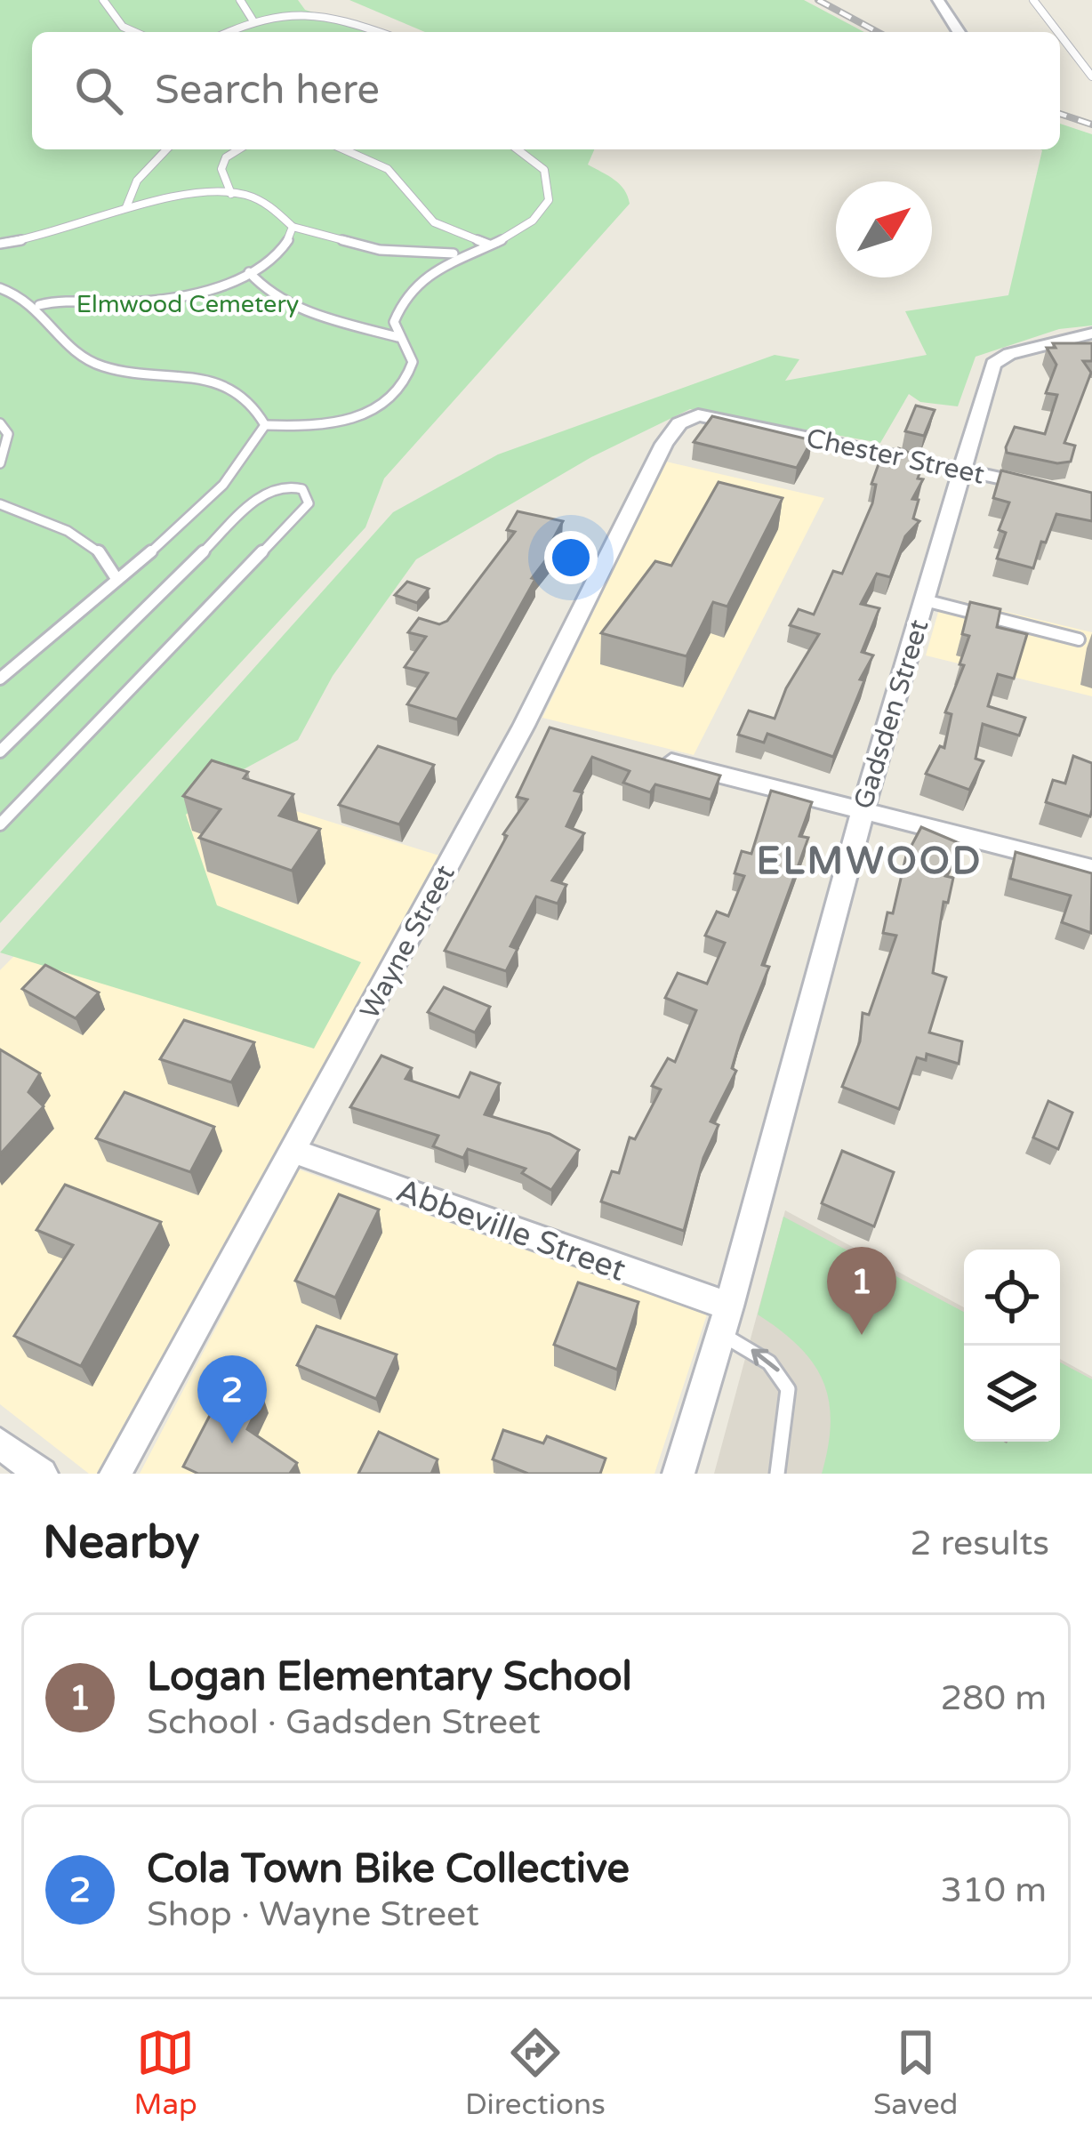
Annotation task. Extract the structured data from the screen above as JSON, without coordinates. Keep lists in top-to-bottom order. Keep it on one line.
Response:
{"streets":{"street":["Chester Street","Gadsden Street","Wayne Street","Abbeville Street"]},"crossings":[["Chester Street","Gadsden Street"],["Chester Street","Wayne Street"],["Gadsden Street","Abbeville Street"],["Wayne Street","Abbeville Street"]],"districts":["ELMWOOD"],"parks":["Elmwood Cemetery"],"north":"top right","page":{"search":"Search here","pins":["1","2"],"heading":["Nearby","2 results"],"list":[{"mark":"1","name":"Logan Elementary School","note":"School · Gadsden Street","value":"280 m"},{"mark":"2","name":"Cola Town Bike Collective","note":"Shop · Wayne Street","value":"310 m"}],"nav":["Map","Directions","Saved"]}}
